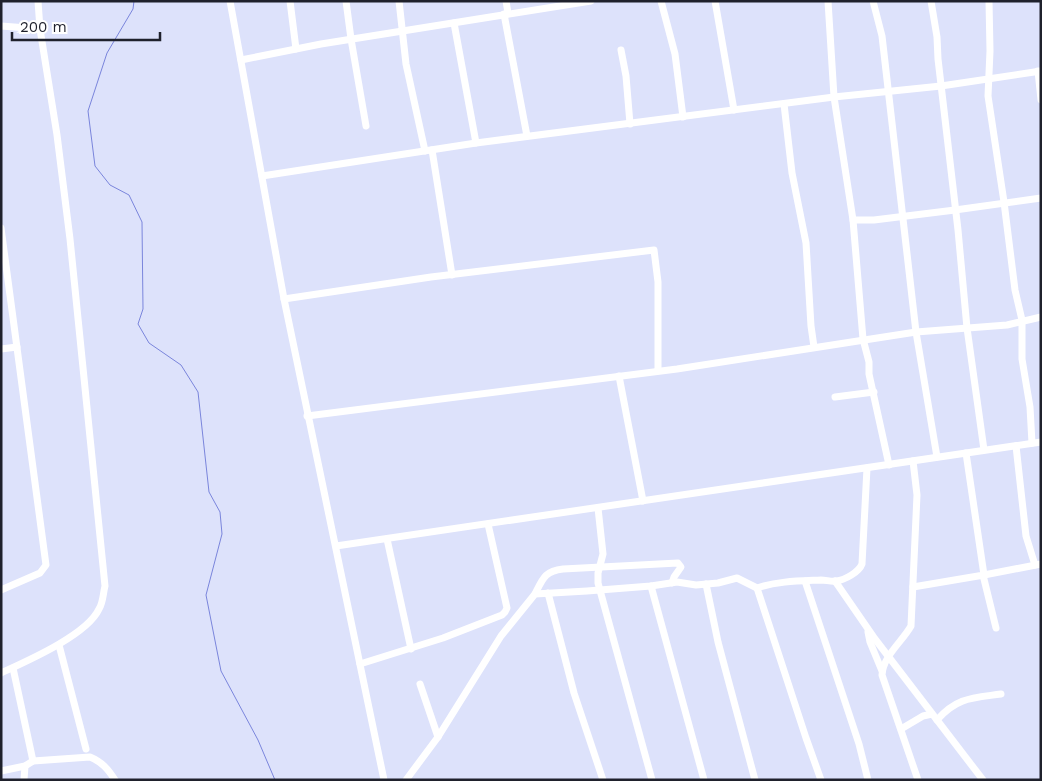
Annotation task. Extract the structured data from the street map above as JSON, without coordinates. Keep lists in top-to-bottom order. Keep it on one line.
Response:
{"scale_bar":"200 m"}
